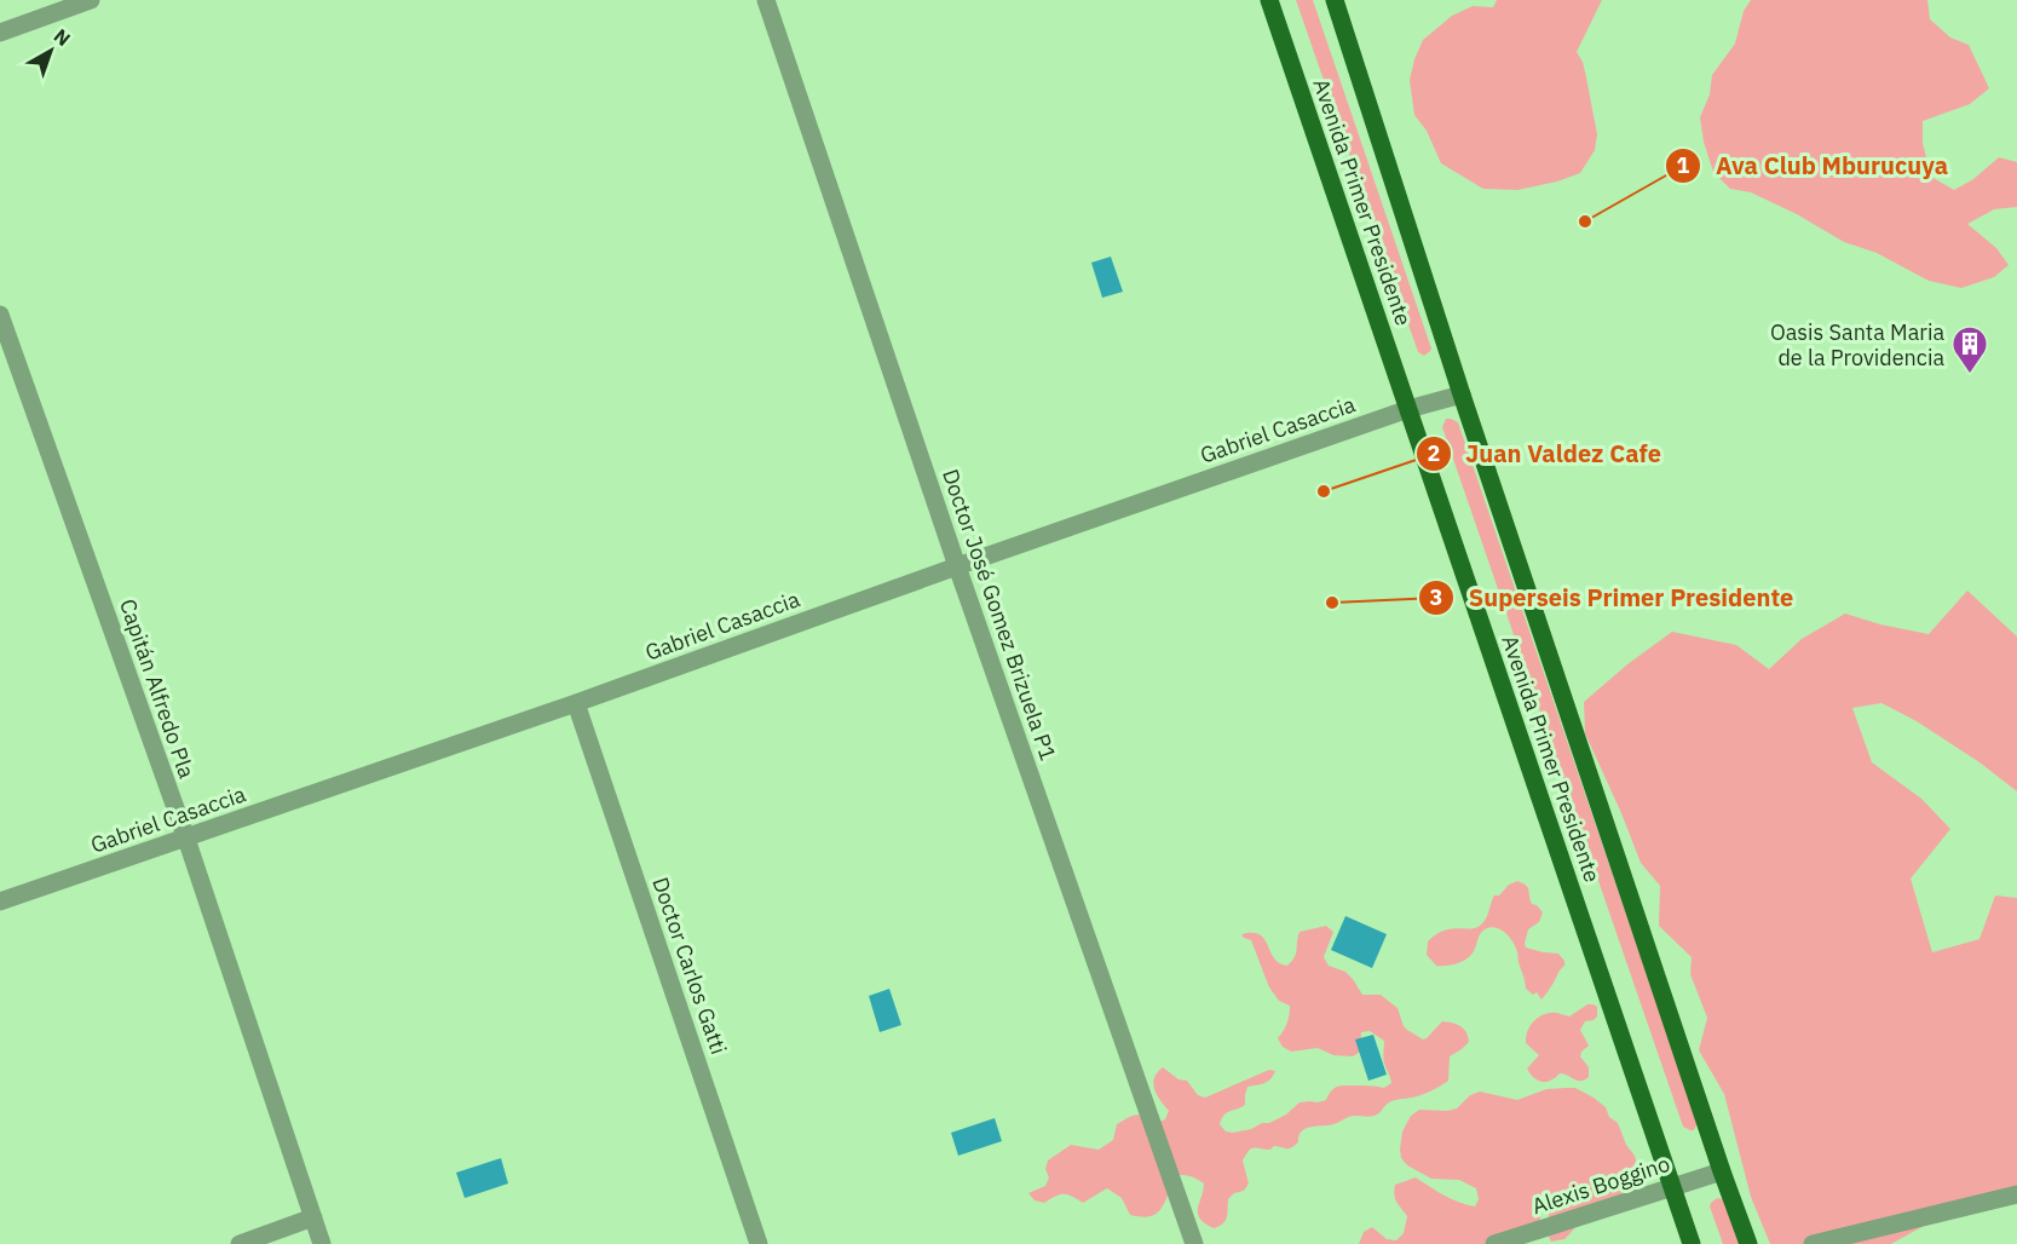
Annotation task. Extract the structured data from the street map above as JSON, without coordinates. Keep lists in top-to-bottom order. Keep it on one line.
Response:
{"streets":{"main road":["Avenida Primer Presidente"],"street":["Gabriel Casaccia","Doctor José Gomez Brizuela P1","Capitán Alfredo Pla","Doctor Carlos Gatti","Alexis Boggino"]},"crossings":[["Avenida Primer Presidente","Gabriel Casaccia"],["Avenida Primer Presidente","Alexis Boggino"],["Gabriel Casaccia","Doctor José Gomez Brizuela P1"],["Gabriel Casaccia","Capitán Alfredo Pla"],["Gabriel Casaccia","Doctor Carlos Gatti"]],"places":{"other":["Ava Club Mburucuya","Juan Valdez Cafe","Superseis Primer Presidente"],"building":["Oasis Santa Maria de la Providencia"]},"north":"top right"}
